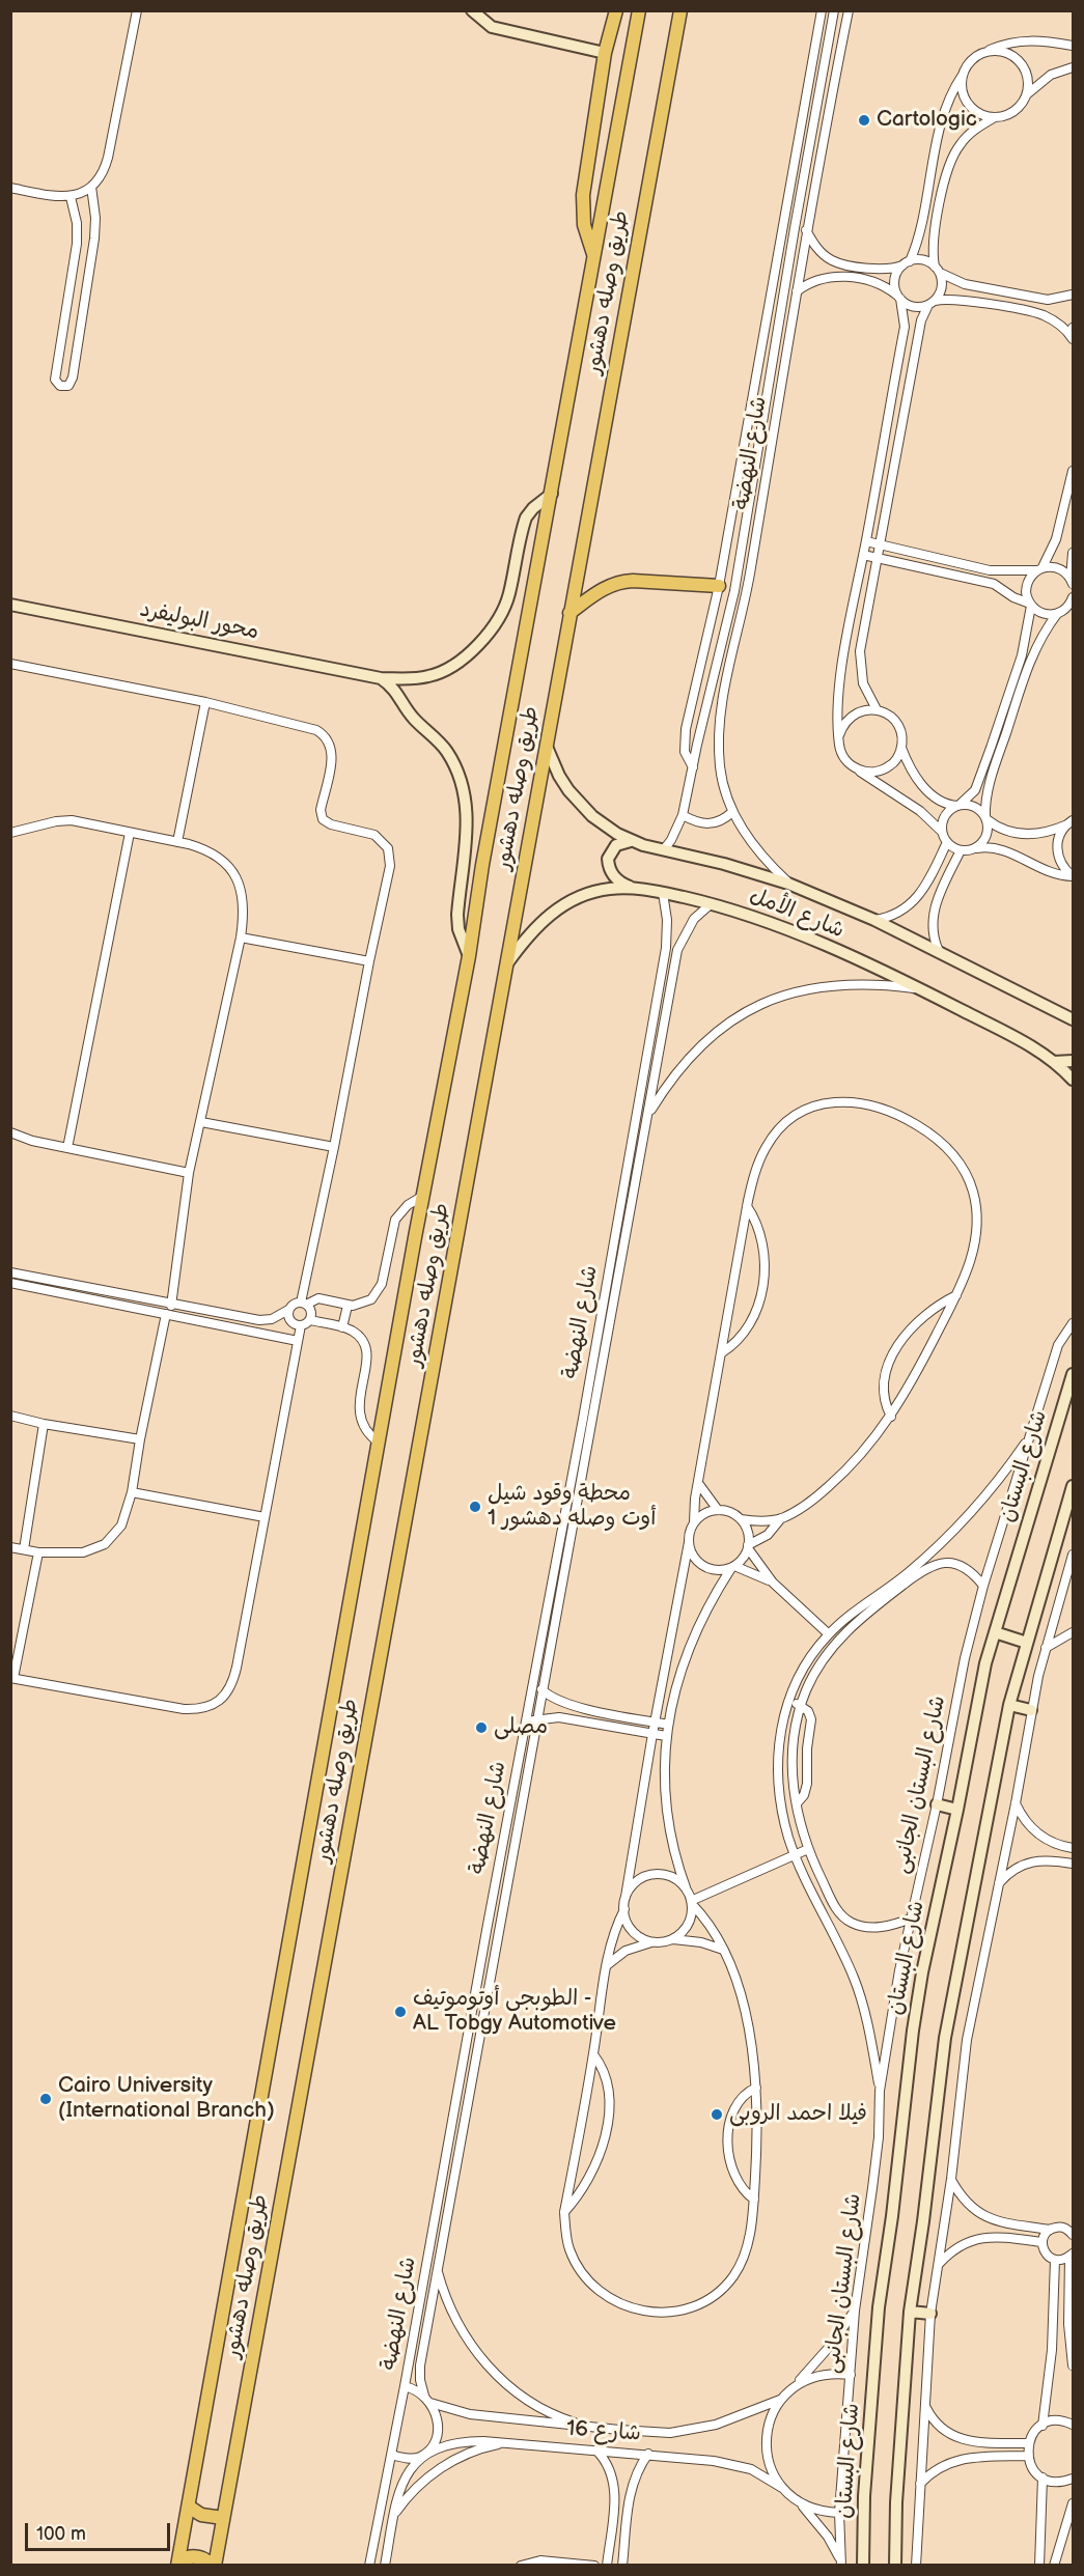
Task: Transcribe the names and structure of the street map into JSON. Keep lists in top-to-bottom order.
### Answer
{
  "streets": {
    "main road": ["طريق وصله دهشور"],
    "street": [
      "شارع النهضة",
      "محور البوليفرد",
      "شارع الأمل",
      "شارع البستان",
      "شارع البستان الجانبى",
      "شارع 16"
    ]
  },
  "crossings": [
    ["طريق وصله دهشور", "محور البوليفرد"],
    ["طريق وصله دهشور", "شارع الأمل"],
    ["شارع النهضة", "شارع الأمل"]
  ],
  "places": [
    "Cartologic",
    "محطة وقود شيل أوت وصله دهشور 1",
    "مصلى",
    "الطوبجى أوتوموتيف - AL Tobgy Automotive",
    "Cairo University (International Branch)",
    "فيلا احمد الروبى"
  ],
  "scale_bar": "100 m"
}
